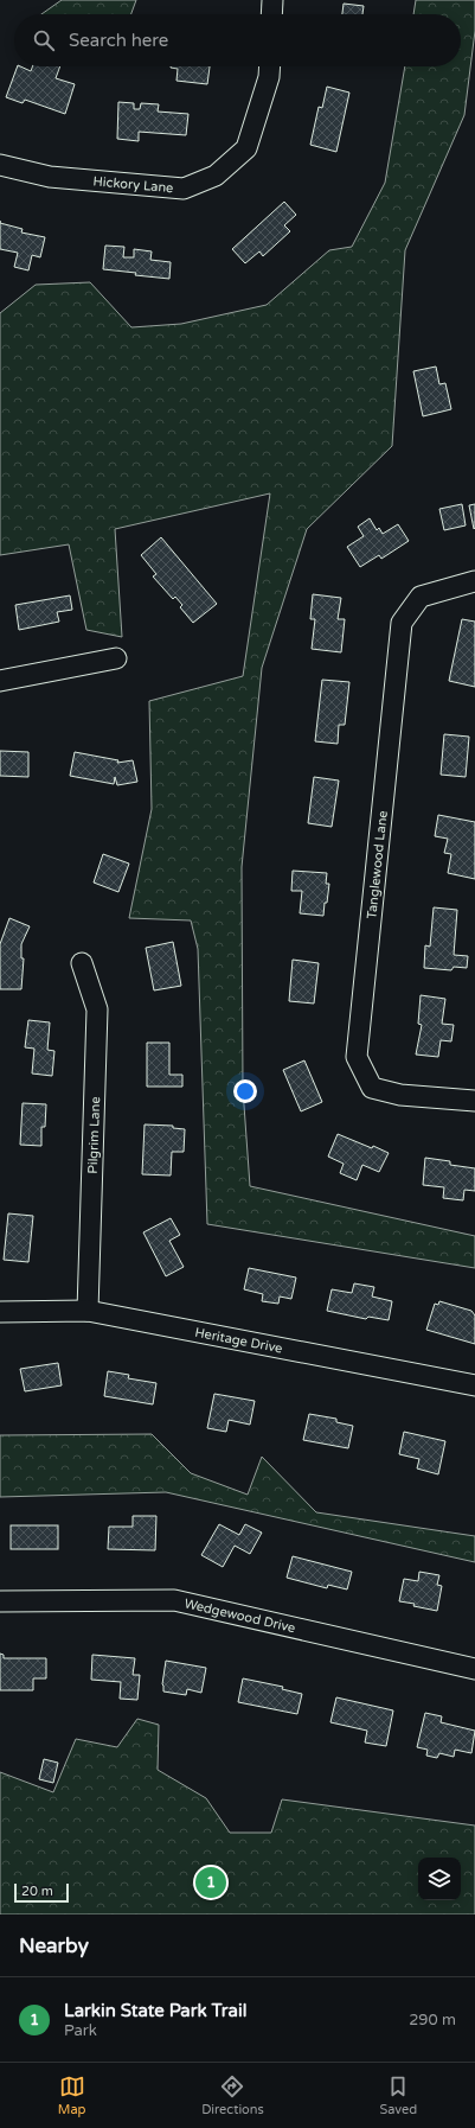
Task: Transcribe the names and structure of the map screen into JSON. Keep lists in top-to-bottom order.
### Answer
{
  "streets": {
    "street": [
      "Hickory Lane",
      "Tanglewood Lane",
      "Pilgrim Lane",
      "Heritage Drive",
      "Wedgewood Drive"
    ]
  },
  "crossings": [
    ["Pilgrim Lane", "Heritage Drive"]
  ],
  "scale_bar": "20 m",
  "page": {
    "search": "Search here",
    "pins": "1",
    "scale": "20 m",
    "heading": "Nearby",
    "list": [
      {
        "mark": "1",
        "name": "Larkin State Park Trail",
        "note": "Park",
        "value": "290 m"
      }
    ],
    "nav": ["Map", "Directions", "Saved"]
  }
}
